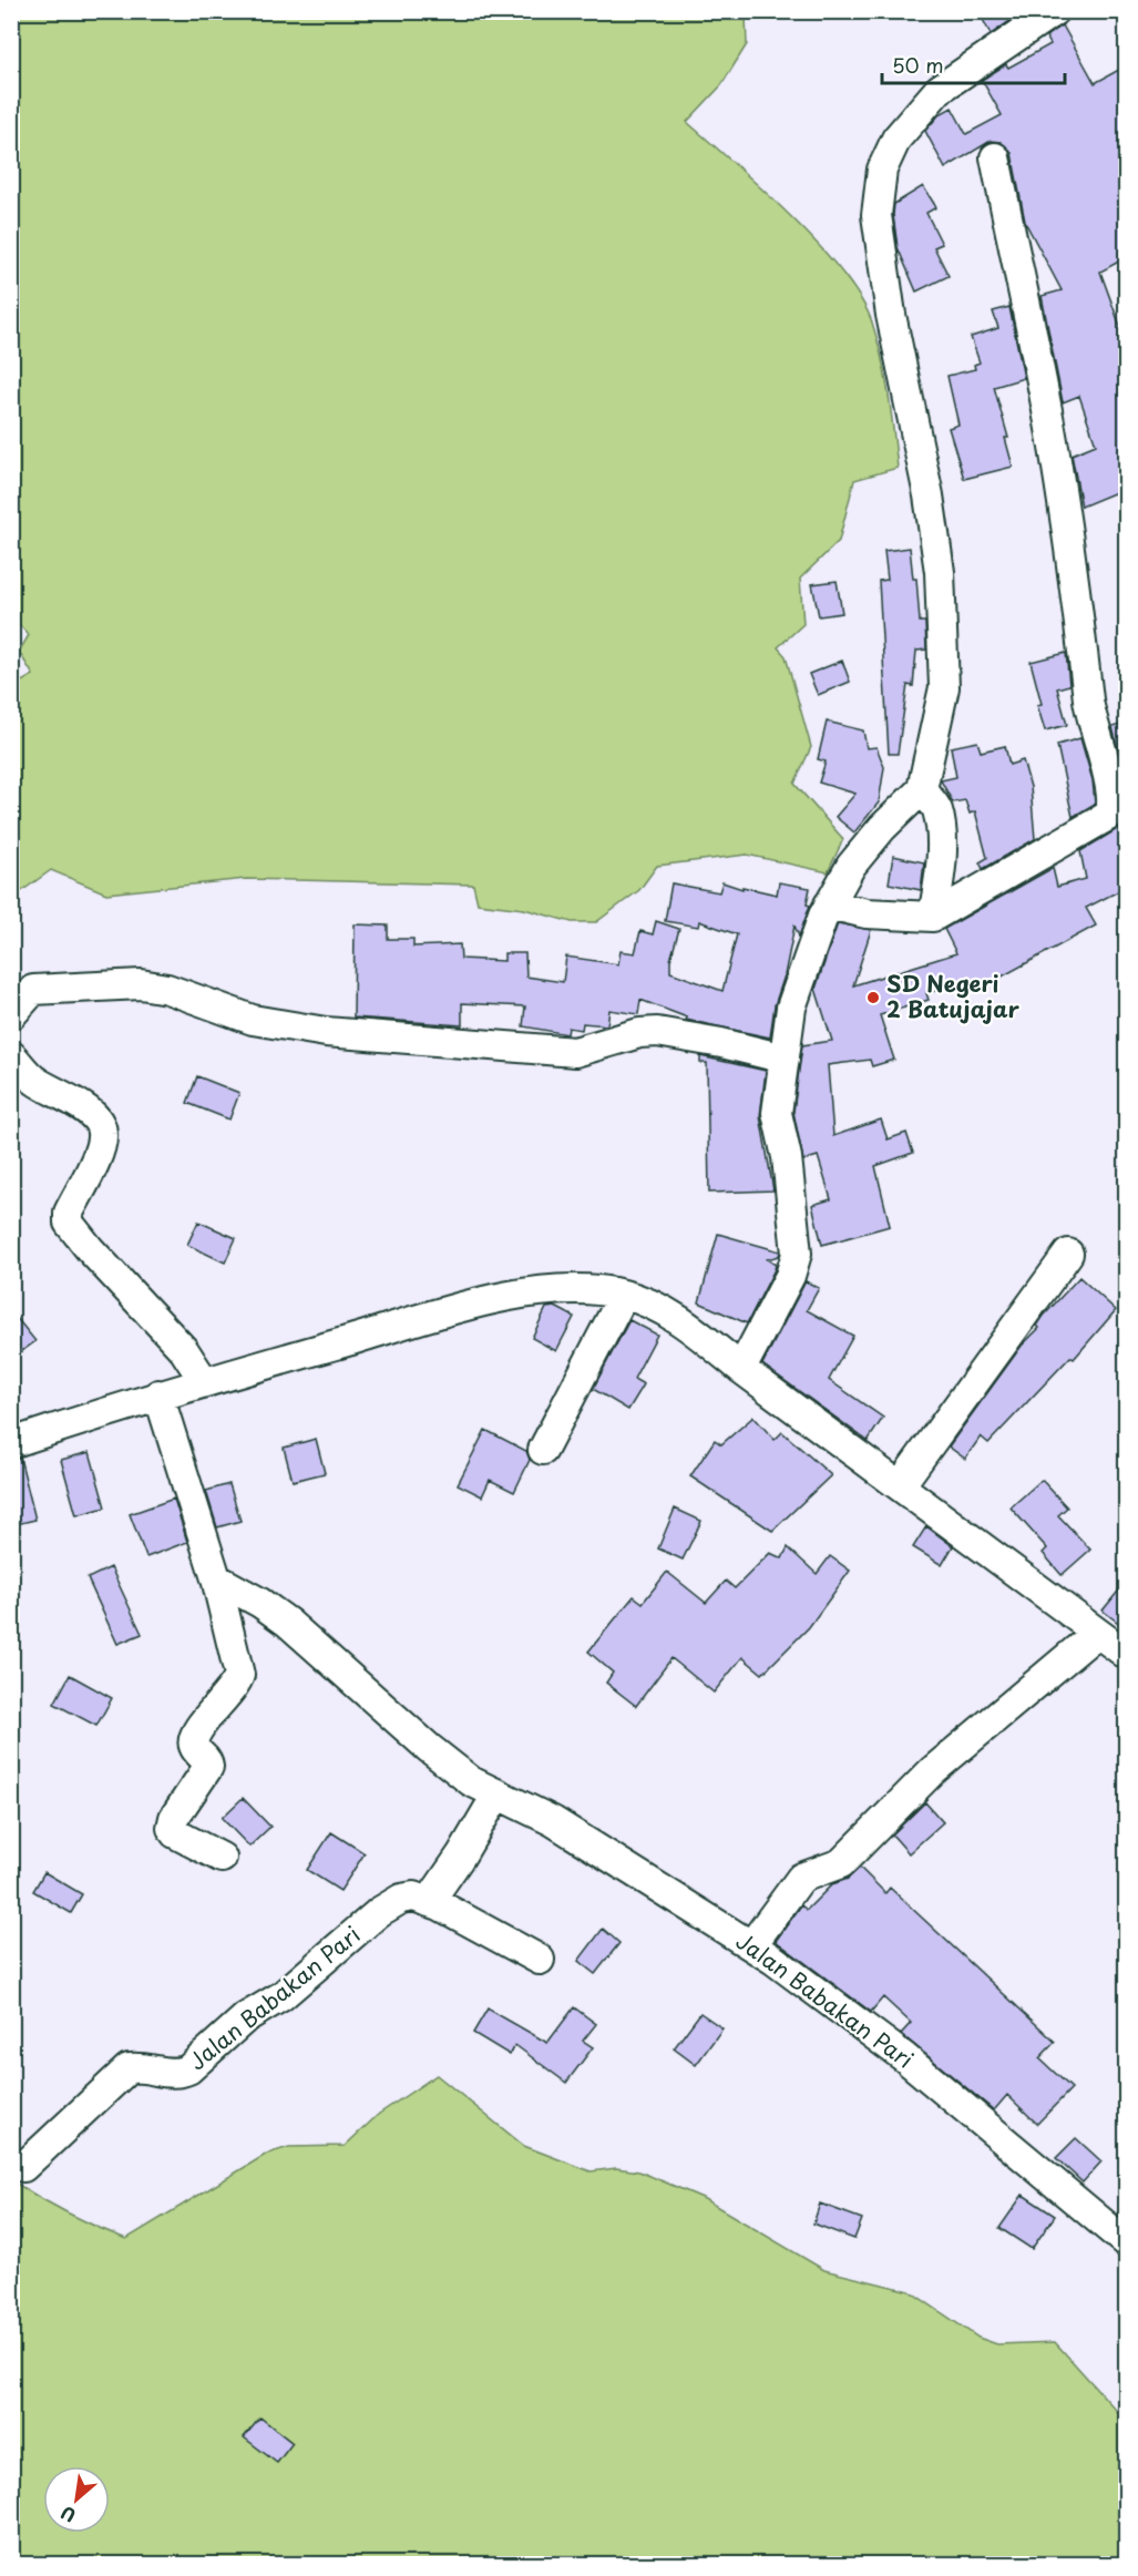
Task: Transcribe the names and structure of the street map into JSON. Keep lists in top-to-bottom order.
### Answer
{
  "streets": {
    "street": ["Jalan Babakan Pari"]
  },
  "places": ["SD Negeri 2 Batujajar"],
  "scale_bar": "50 m",
  "north": "bottom left"
}
